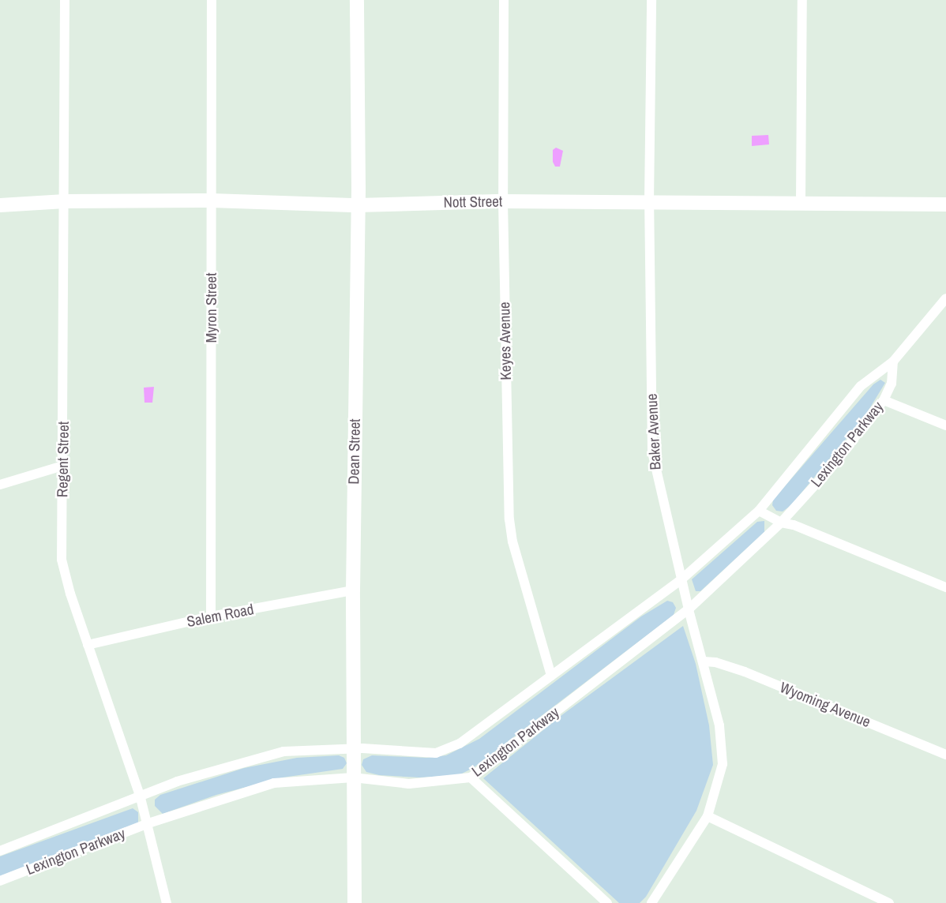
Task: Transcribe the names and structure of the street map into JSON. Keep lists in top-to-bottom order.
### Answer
{
  "streets": {
    "main road": ["Nott Street", "Dean Street"],
    "street": [
      "Myron Street",
      "Keyes Avenue",
      "Baker Avenue",
      "Lexington Parkway",
      "Regent Street",
      "Salem Road",
      "Wyoming Avenue"
    ]
  },
  "crossings": [
    ["Nott Street", "Myron Street"],
    ["Nott Street", "Keyes Avenue"],
    ["Nott Street", "Baker Avenue"],
    ["Nott Street", "Dean Street"],
    ["Nott Street", "Regent Street"],
    ["Myron Street", "Salem Road"],
    ["Keyes Avenue", "Lexington Parkway"],
    ["Baker Avenue", "Lexington Parkway"],
    ["Baker Avenue", "Wyoming Avenue"],
    ["Lexington Parkway", "Dean Street"],
    ["Lexington Parkway", "Regent Street"],
    ["Dean Street", "Salem Road"],
    ["Regent Street", "Salem Road"]
  ]
}
